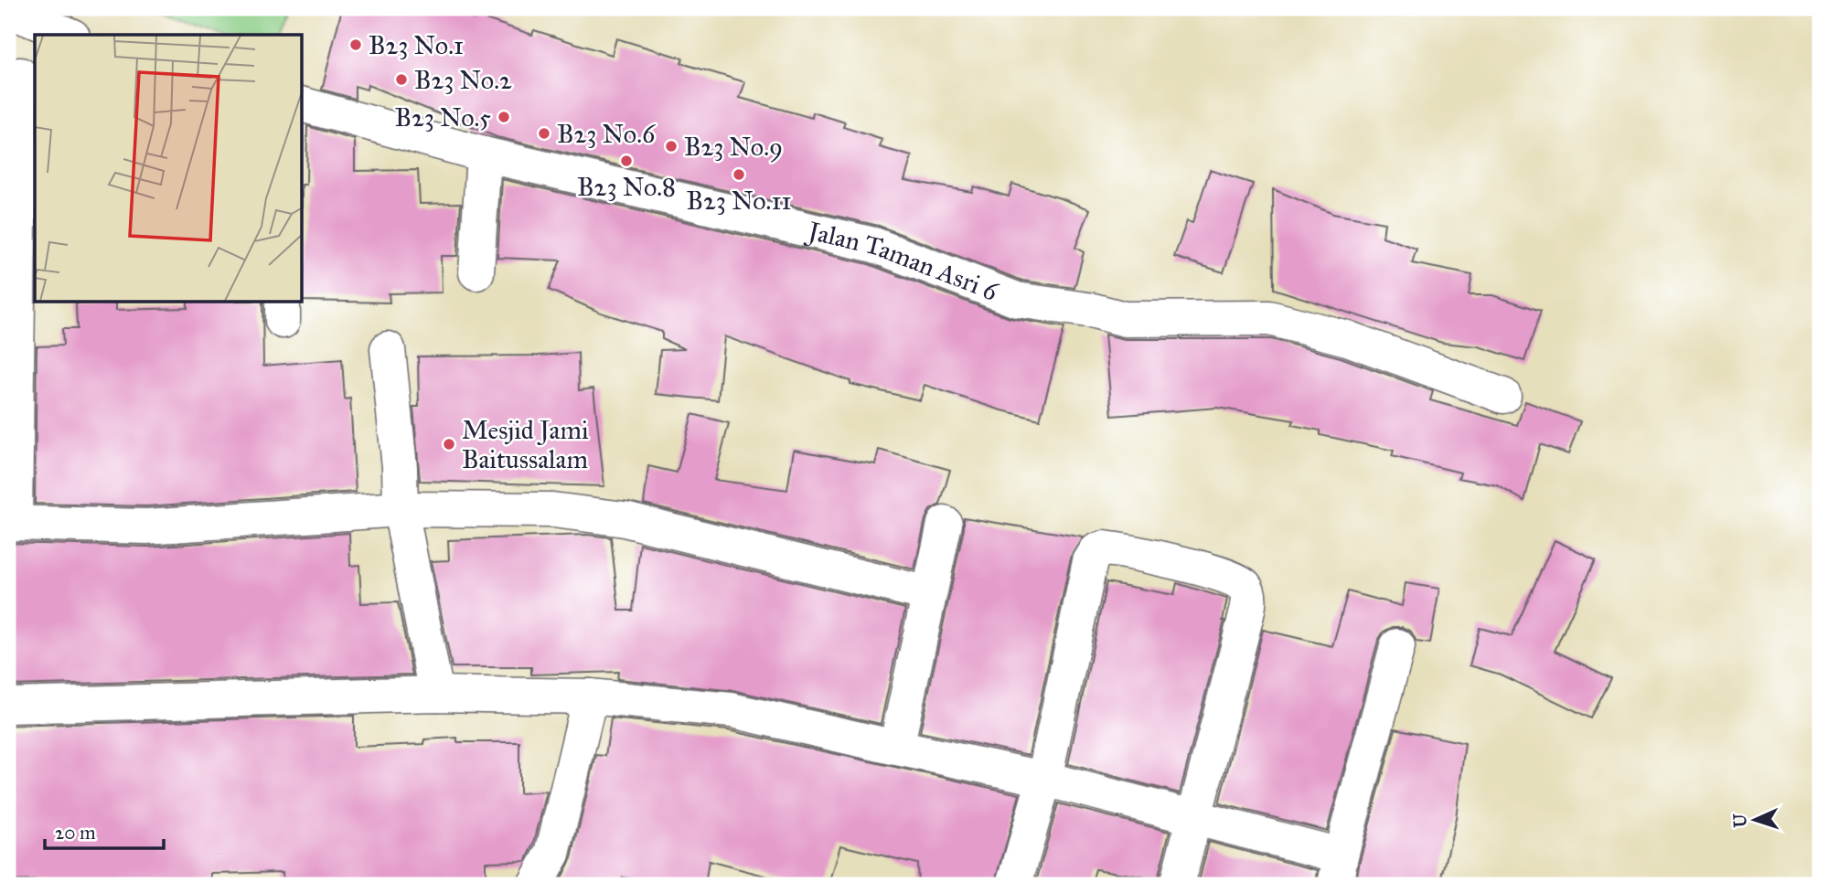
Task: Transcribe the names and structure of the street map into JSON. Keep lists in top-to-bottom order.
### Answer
{
  "streets": {
    "street": ["Jalan Taman Asri 6"]
  },
  "places": [
    "B23 No.1",
    "B23 No.2",
    "B23 No.5",
    "B23 No.6",
    "B23 No.9",
    "B23 No.8",
    "B23 No.11",
    "Mesjid Jami Baitussalam"
  ],
  "scale_bar": "20 m",
  "north": "left"
}
